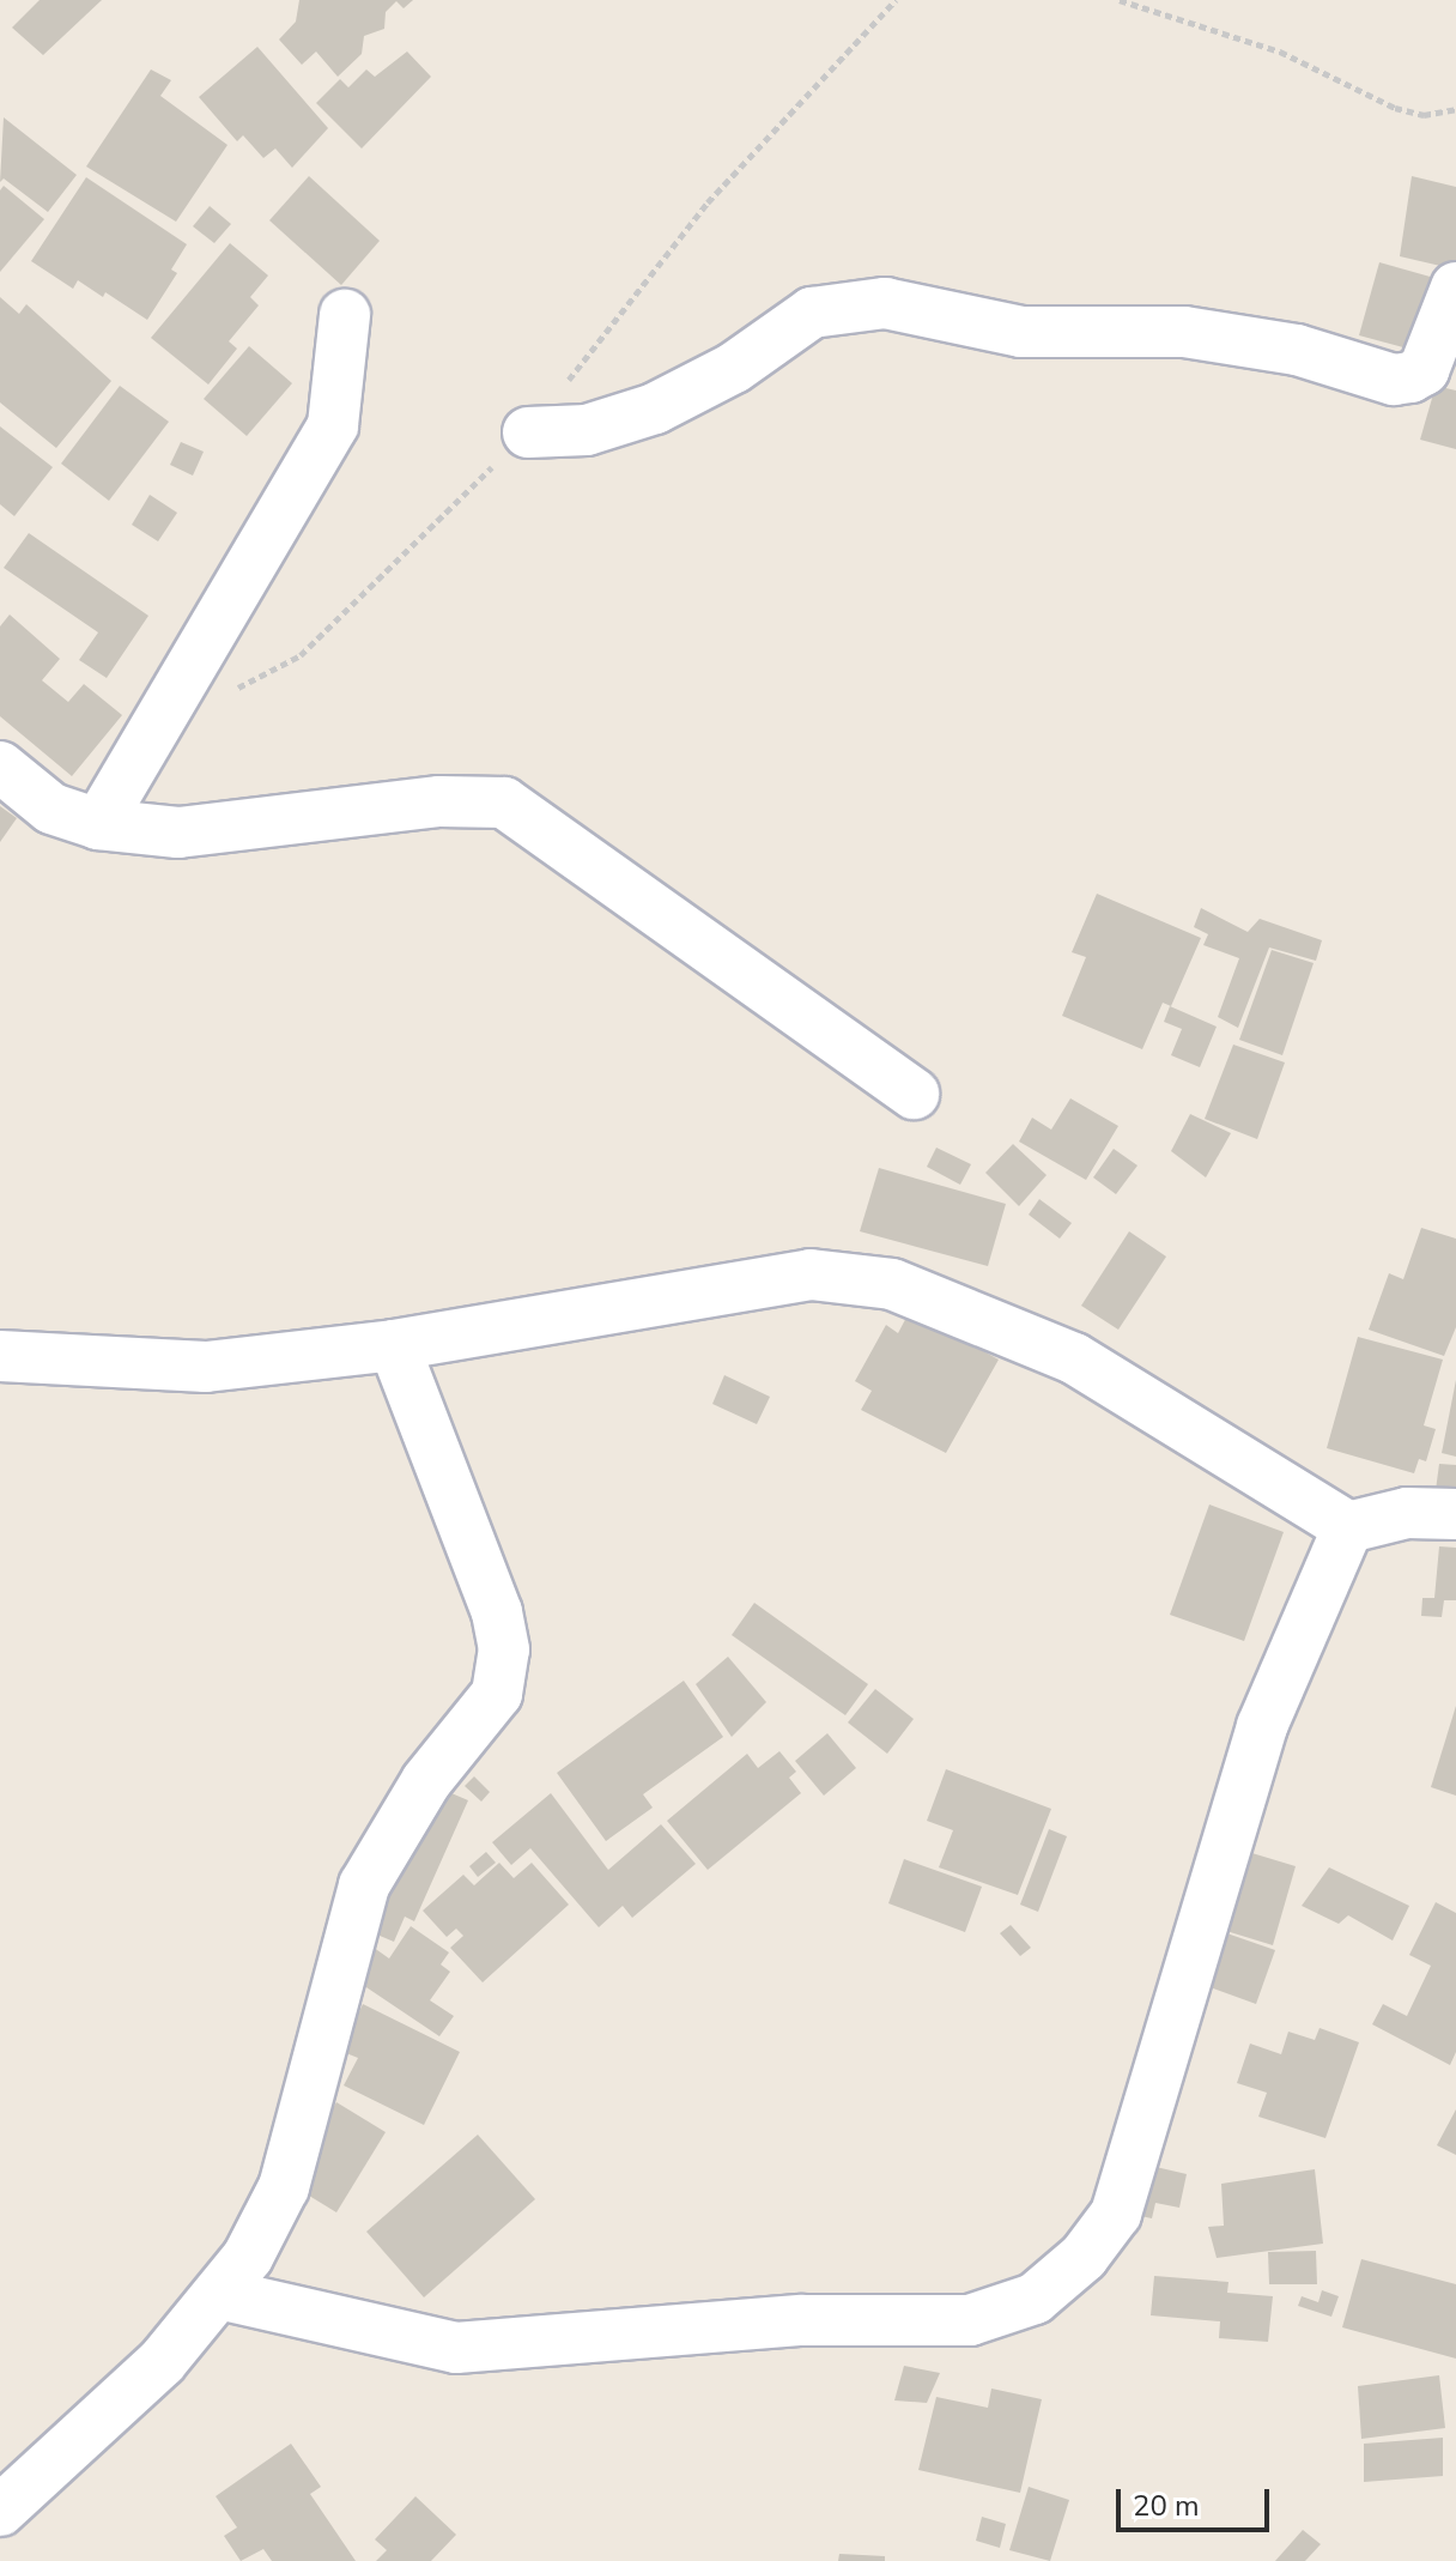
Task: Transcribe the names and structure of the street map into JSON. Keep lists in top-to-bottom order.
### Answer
{
  "scale_bar": "20 m"
}
